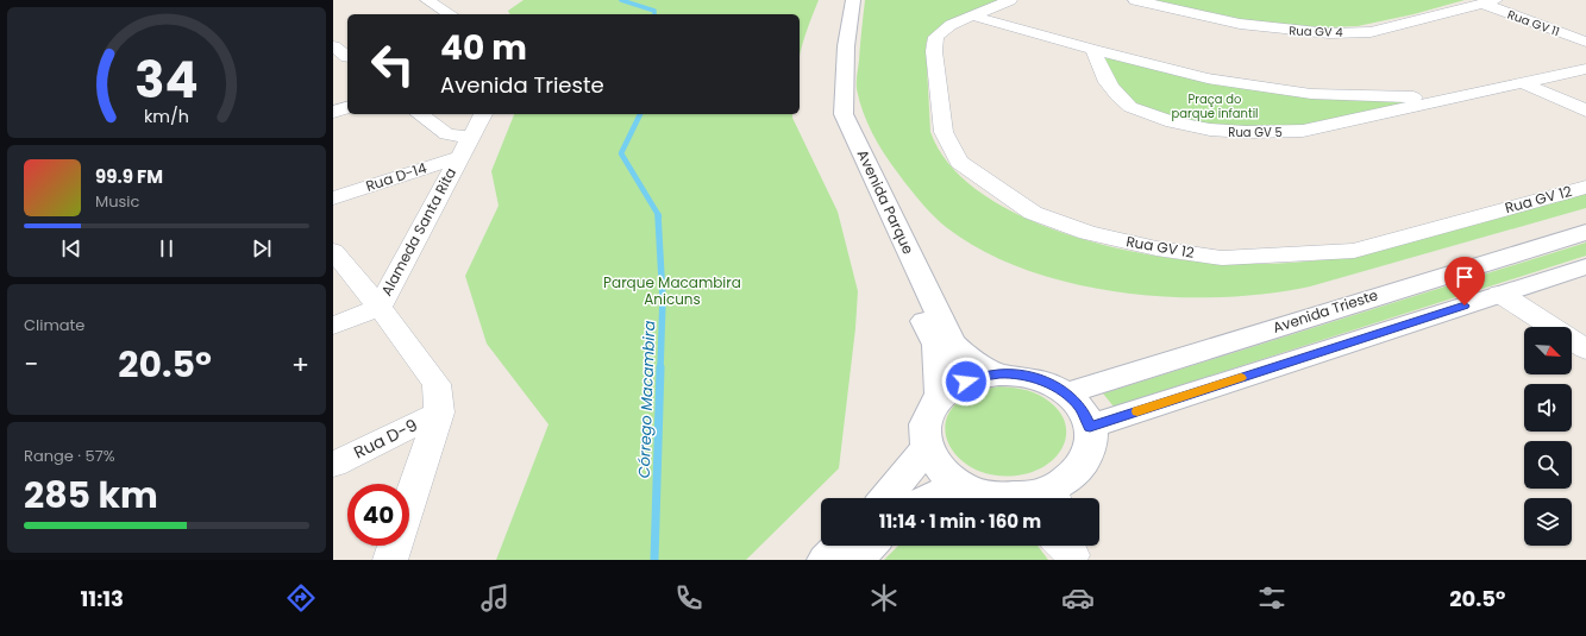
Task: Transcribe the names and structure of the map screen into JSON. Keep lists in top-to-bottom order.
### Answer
{
  "streets": {
    "street": [
      "Rua GV 11",
      "Rua GV 4",
      "Rua GV 5",
      "Rua D-14",
      "Rua GV 12",
      "Avenida Parque",
      "Alameda Santa Rita",
      "Avenida Trieste",
      "Rua D-9"
    ]
  },
  "crossings": [
    ["Rua GV 11", "Rua GV 4"],
    ["Rua GV 5", "Rua GV 12"],
    ["Rua D-14", "Alameda Santa Rita"],
    ["Alameda Santa Rita", "Rua D-9"]
  ],
  "water": ["Córrego Macambira"],
  "parks": ["Praça do parque infantil", "Parque Macambira Anicuns"],
  "north": "bottom right",
  "page": {
    "turn": ["40 m", "Avenida Trieste"],
    "song": ["99.9 FM", "Music"],
    "tile": [
      "Climate",
      ["Range · 57%", "285 km"]
    ],
    "heat": ["−", "20.5°", "+"],
    "limit": "40",
    "trip": "11:14 · 1 min · 160 m",
    "tabs": ["11:13", "20.5°"],
    "gauge": ["34", "km/h"]
  }
}
